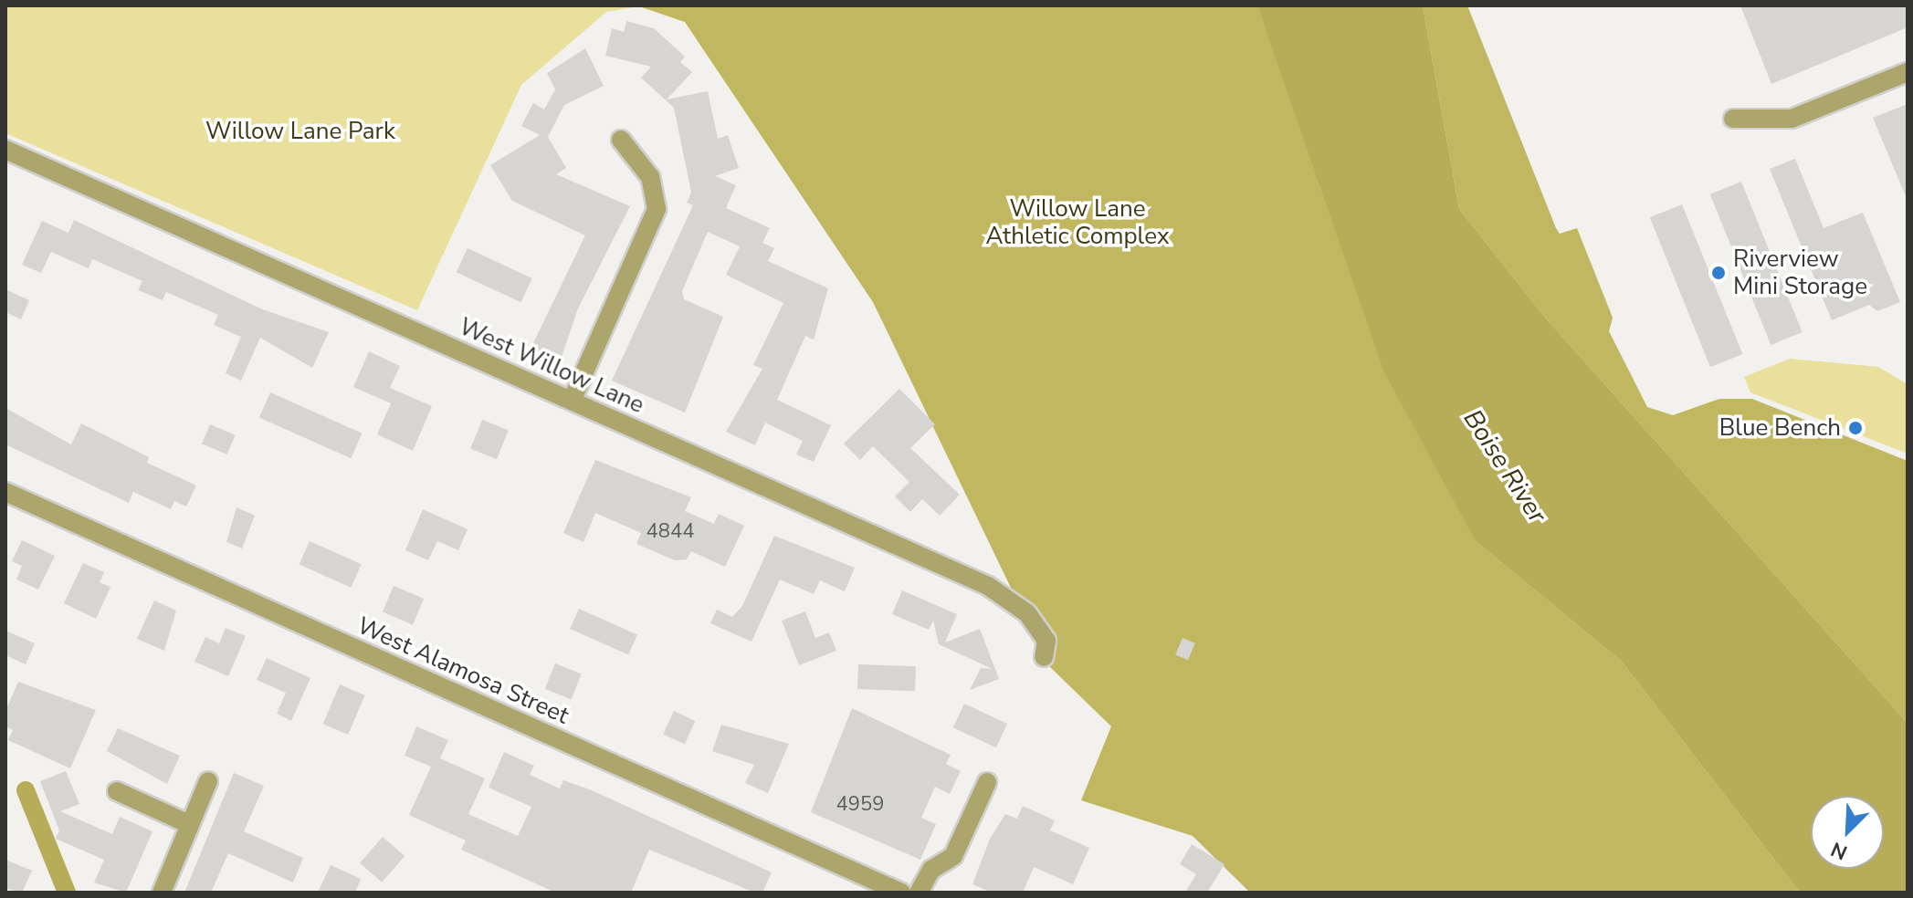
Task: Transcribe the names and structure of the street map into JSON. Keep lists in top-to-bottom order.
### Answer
{
  "streets": {
    "street": ["West Willow Lane", "West Alamosa Street"]
  },
  "water": ["Boise River"],
  "parks": ["Willow Lane Park", "Willow Lane Athletic Complex"],
  "places": ["Riverview Mini Storage", "Blue Bench"],
  "house_numbers": ["4844", "4959"],
  "north": "bottom left"
}
